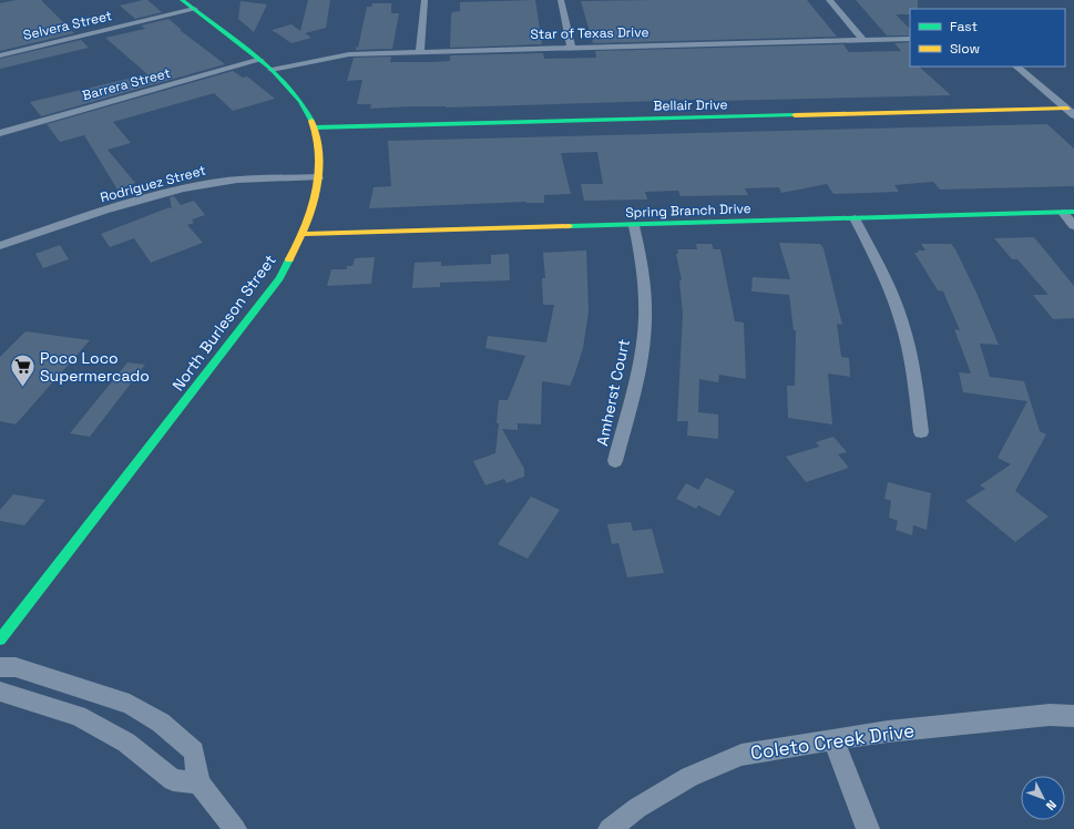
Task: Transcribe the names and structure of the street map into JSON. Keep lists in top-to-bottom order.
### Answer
{
  "streets": {
    "street": [
      "Selvera Street",
      "Star of Texas Drive",
      "Barrera Street",
      "Bellair Drive",
      "Rodriguez Street",
      "Spring Branch Drive",
      "North Burleson Street",
      "Amherst Court",
      "Coleto Creek Drive"
    ]
  },
  "crossings": [
    ["Selvera Street", "North Burleson Street"],
    ["Star of Texas Drive", "North Burleson Street"],
    ["Barrera Street", "North Burleson Street"],
    ["Bellair Drive", "North Burleson Street"],
    ["Rodriguez Street", "North Burleson Street"],
    ["Spring Branch Drive", "North Burleson Street"],
    ["Spring Branch Drive", "Amherst Court"]
  ],
  "places": {
    "supermarket": ["Poco Loco Supermercado"]
  },
  "legend": ["Fast", "Slow"],
  "north": "bottom right"
}
